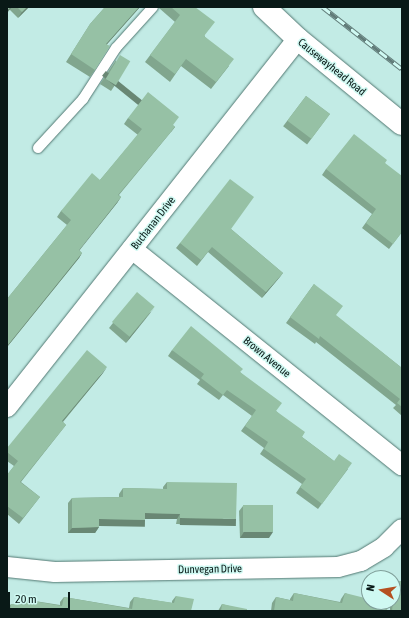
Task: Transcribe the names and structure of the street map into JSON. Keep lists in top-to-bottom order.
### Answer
{
  "streets": {
    "main road": ["Causewayhead Road"],
    "street": ["Buchanan Drive", "Brown Avenue", "Dunvegan Drive"]
  },
  "crossings": [
    ["Causewayhead Road", "Buchanan Drive"],
    ["Buchanan Drive", "Brown Avenue"]
  ],
  "scale_bar": "20 m",
  "north": "left"
}
